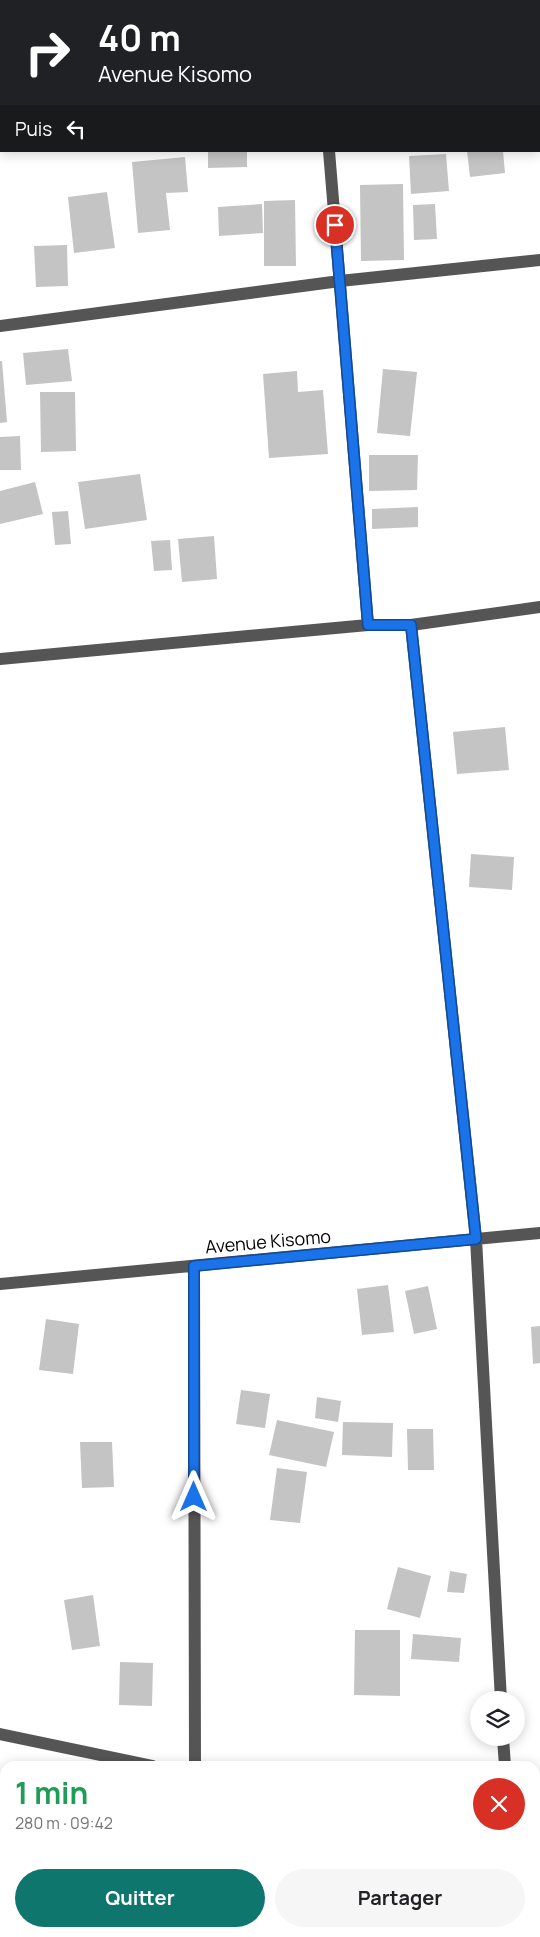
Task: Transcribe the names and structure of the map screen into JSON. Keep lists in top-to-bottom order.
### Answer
{
  "streets": {
    "street": ["Avenue Kisomo"]
  },
  "page": {
    "turn": ["40 m", "Avenue Kisomo"],
    "then": "Puis",
    "heading": ["1 min", "280 m · 09:42"],
    "buttons": ["Quitter", "Partager"]
  }
}
